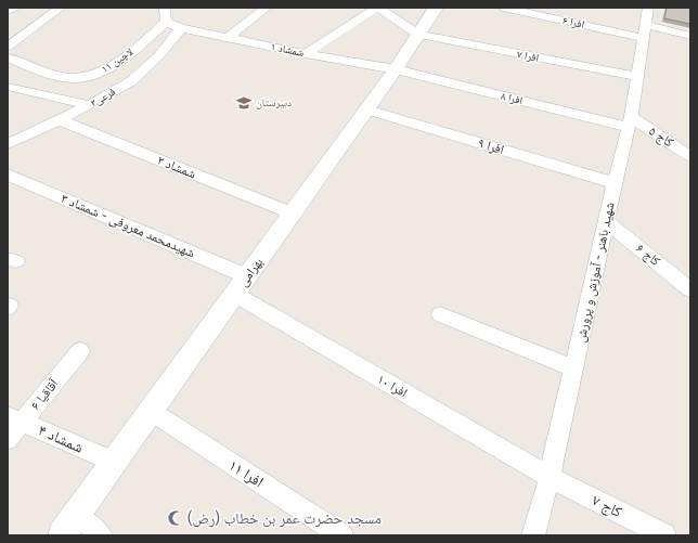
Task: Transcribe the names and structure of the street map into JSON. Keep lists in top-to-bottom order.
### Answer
{
  "streets": {
    "street": [
      "افرا ۶",
      "شمشاد ۱",
      "افرا ۷",
      "لاچین ۱۱",
      "فرعی۲",
      "افرا ۸",
      "کاج ۵",
      "افرا ۹",
      "شمشاد ۲",
      "شهیدمحمد معروفی - شمشاد ۳",
      "کاج ۶",
      "بهرامی",
      "شهید باهنر - آموزش و پرورش",
      "افرا ۱۰",
      "آقاقیا ۶",
      "شمشاد ۴",
      "افرا ۱۱",
      "کاج ۷"
    ]
  },
  "crossings": [
    ["افرا ۶", "شهید باهنر - آموزش و پرورش"],
    ["شمشاد ۱", "لاچین ۱۱"],
    ["شمشاد ۱", "فرعی۲"],
    ["شمشاد ۱", "افرا ۸"],
    ["شمشاد ۱", "بهرامی"],
    ["افرا ۷", "بهرامی"],
    ["افرا ۷", "شهید باهنر - آموزش و پرورش"],
    ["فرعی۲", "شمشاد ۲"],
    ["افرا ۸", "کاج ۵"],
    ["افرا ۸", "بهرامی"],
    ["افرا ۸", "شهید باهنر - آموزش و پرورش"],
    ["کاج ۵", "شهید باهنر - آموزش و پرورش"],
    ["افرا ۹", "بهرامی"],
    ["افرا ۹", "شهید باهنر - آموزش و پرورش"],
    ["شمشاد ۲", "بهرامی"],
    ["شهیدمحمد معروفی - شمشاد ۳", "بهرامی"],
    ["کاج ۶", "شهید باهنر - آموزش و پرورش"],
    ["بهرامی", "افرا ۱۰"],
    ["بهرامی", "شمشاد ۴"],
    ["بهرامی", "افرا ۱۱"],
    ["شهید باهنر - آموزش و پرورش", "افرا ۱۰"],
    ["شهید باهنر - آموزش و پرورش", "کاج ۷"],
    ["افرا ۱۰", "کاج ۷"],
    ["آقاقیا ۶", "شمشاد ۴"]
  ],
  "places": {
    "school or university": ["دبیرستان"],
    "mosque": ["مسجد حضرت عمر بن خطاب (رض)"]
  }
}
